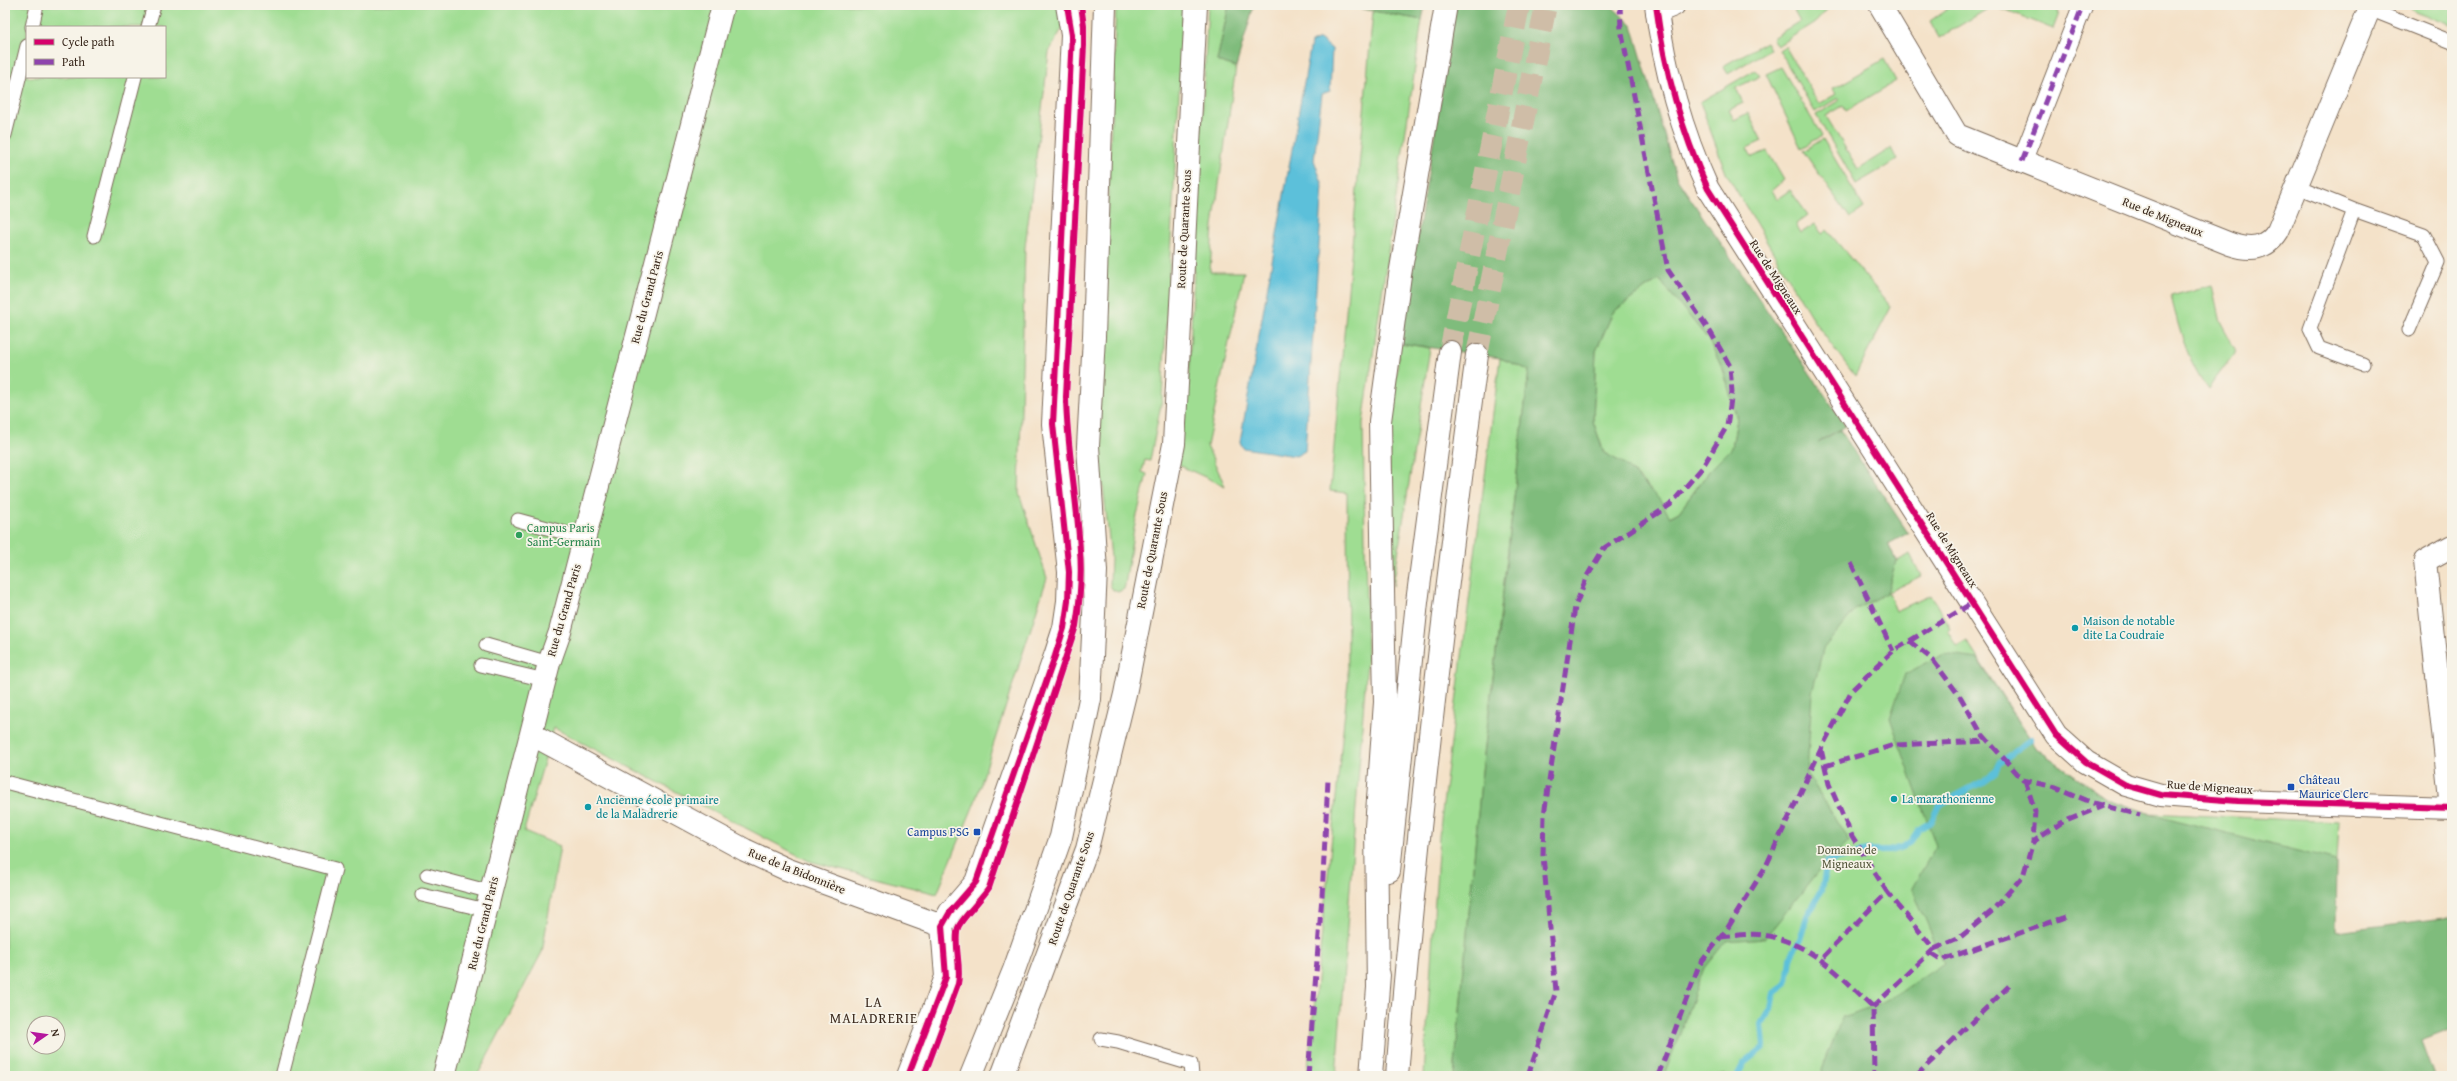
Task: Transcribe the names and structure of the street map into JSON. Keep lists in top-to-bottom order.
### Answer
{
  "streets": {
    "main road": [
      "Rue de Migneaux",
      "Route de Quarante Sous",
      "Rue du Grand Paris",
      "Rue de la Bidonnière"
    ]
  },
  "crossings": [
    ["Rue du Grand Paris", "Rue de la Bidonnière"]
  ],
  "districts": ["LA MALADRERIE"],
  "parks": ["Domaine de Migneaux"],
  "places": {
    "other": [
      "Campus Paris Saint-Germain",
      "Maison de notable dite La Coudraie",
      "La marathonienne",
      "Ancienne école primaire de la Maladrerie"
    ],
    "transit": ["Château Maurice Clerc", "Campus PSG"]
  },
  "legend": ["Cycle path", "Path"],
  "north": "right"
}
